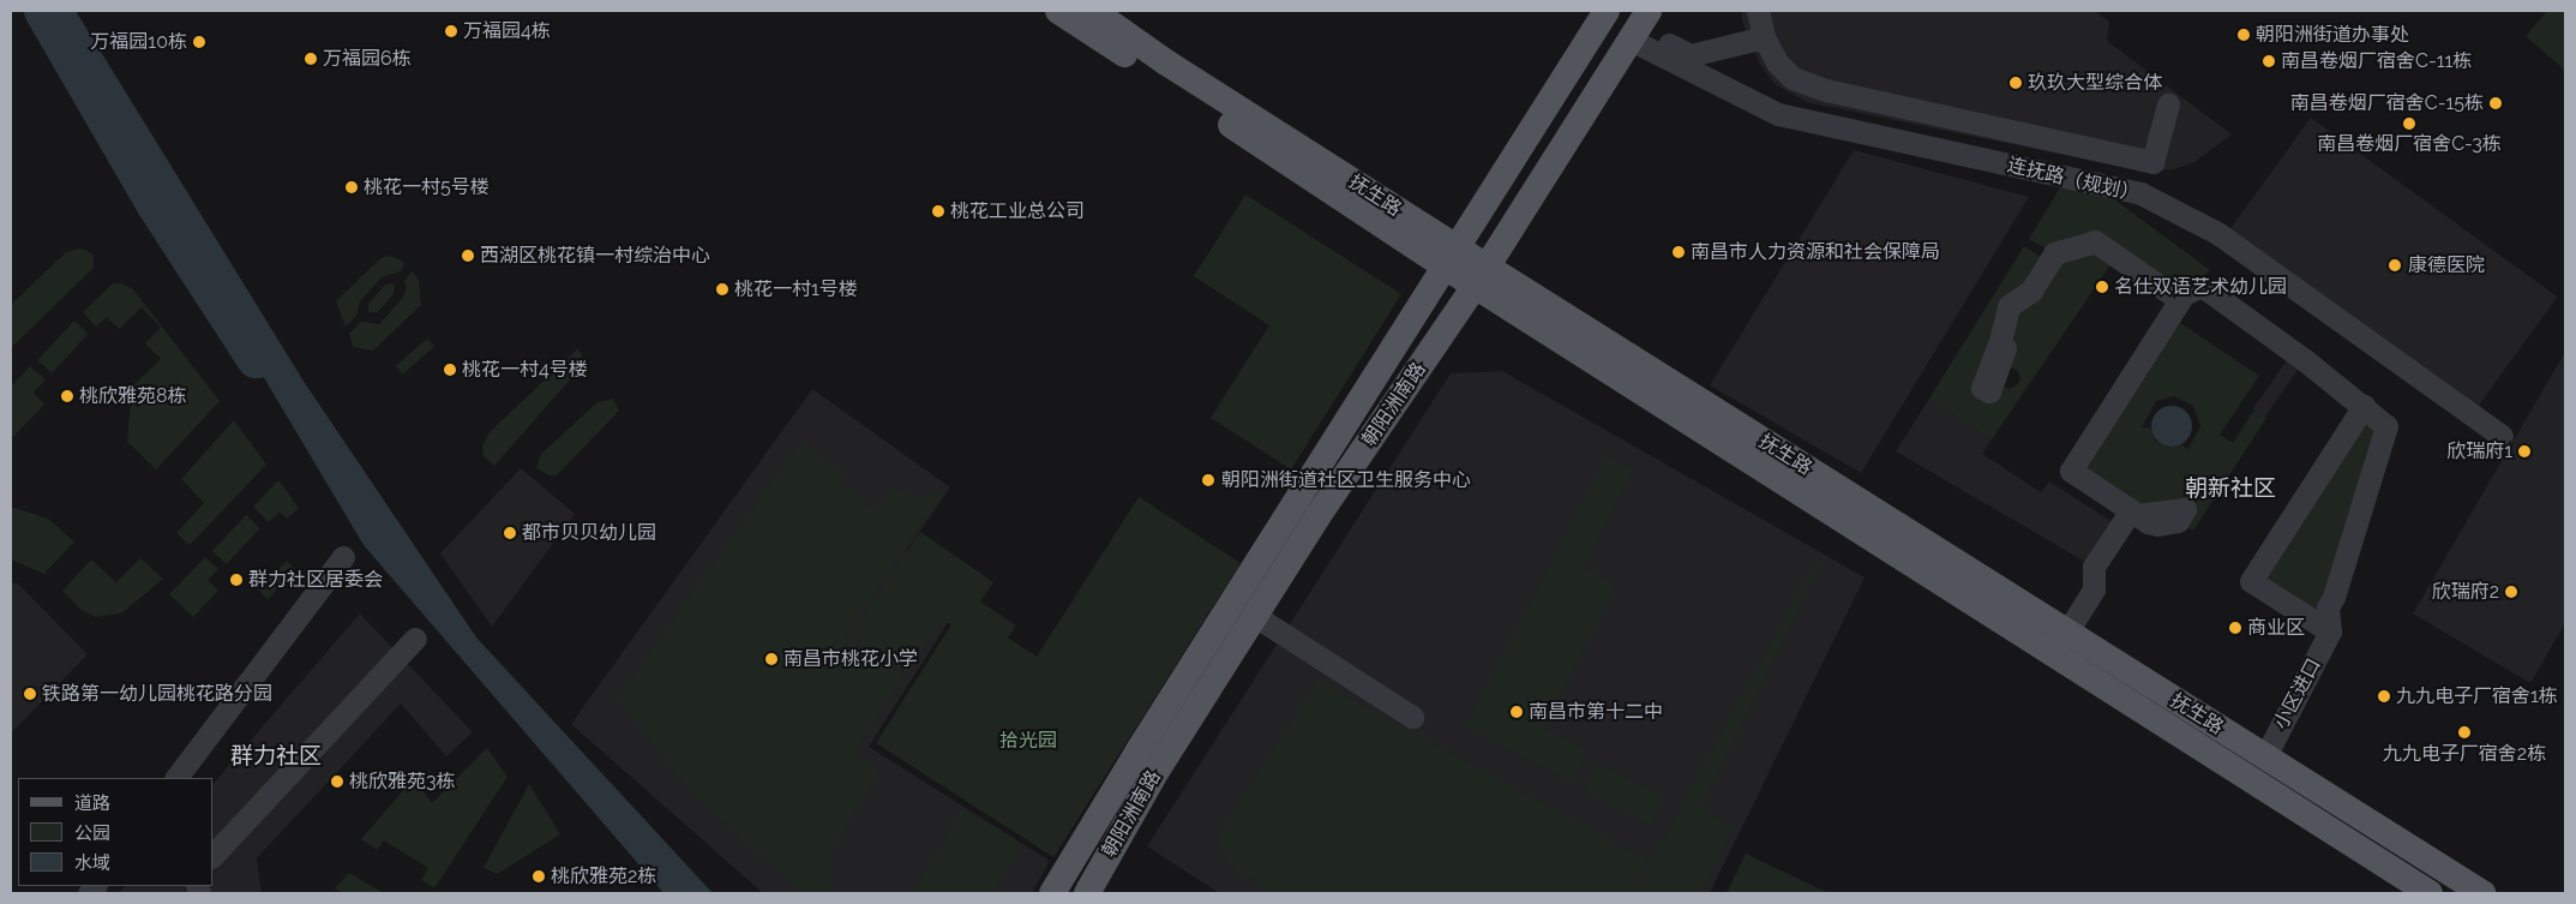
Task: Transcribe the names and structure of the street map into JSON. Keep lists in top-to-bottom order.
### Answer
{
  "streets": {
    "main road": ["抚生路", "朝阳洲南路"],
    "street": ["连抚路（规划）", "小区进口"]
  },
  "crossings": [
    ["连抚路（规划）", "朝阳洲南路"],
    ["抚生路", "朝阳洲南路"],
    ["抚生路", "小区进口"]
  ],
  "districts": ["朝新社区", "群力社区"],
  "parks": ["拾光园"],
  "places": [
    "万福园4栋",
    "朝阳洲街道办事处",
    "万福园10栋",
    "万福园6栋",
    "南昌卷烟厂宿舍C-11栋",
    "玖玖大型综合体",
    "南昌卷烟厂宿舍C-15栋",
    "南昌卷烟厂宿舍C-3栋",
    "桃花一村5号楼",
    "桃花工业总公司",
    "南昌市人力资源和社会保障局",
    "西湖区桃花镇一村综治中心",
    "康德医院",
    "名仕双语艺术幼儿园",
    "桃花一村1号楼",
    "桃花一村4号楼",
    "桃欣雅苑8栋",
    "欣瑞府1",
    "朝阳洲街道社区卫生服务中心",
    "都市贝贝幼儿园",
    "群力社区居委会",
    "欣瑞府2",
    "商业区",
    "南昌市桃花小学",
    "铁路第一幼儿园桃花路分园",
    "九九电子厂宿舍1栋",
    "南昌市第十二中",
    "九九电子厂宿舍2栋",
    "桃欣雅苑3栋",
    "桃欣雅苑2栋"
  ],
  "legend": ["道路", "公园", "水域"]
}
